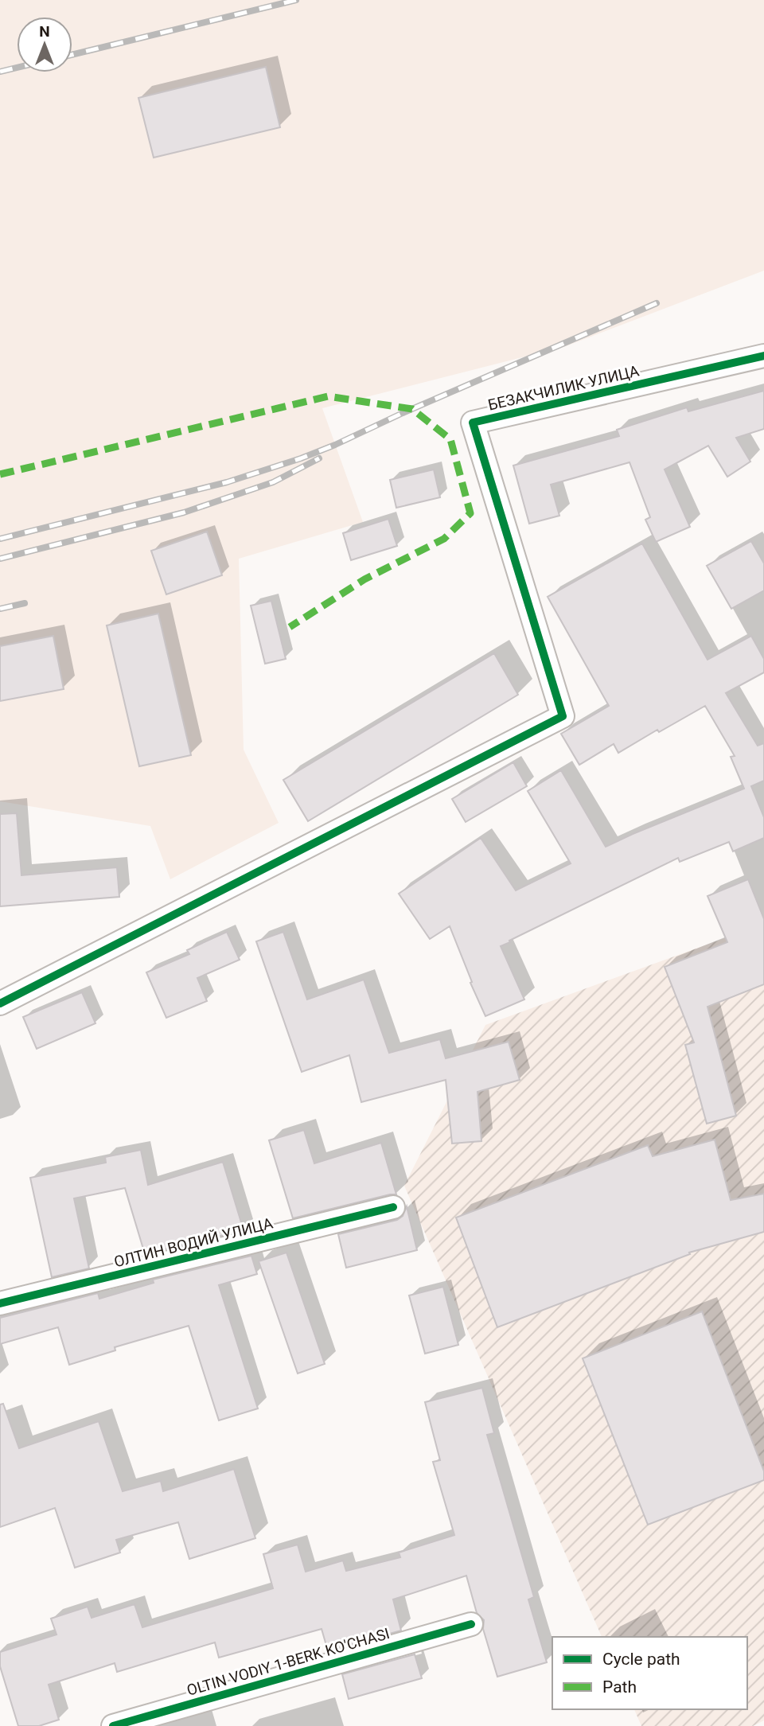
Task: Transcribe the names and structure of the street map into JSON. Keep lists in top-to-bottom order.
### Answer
{
  "streets": {
    "street": ["БЕЗАКЧИЛИК УЛИЦА", "ОЛТИН ВОДИЙ УЛИЦА", "OLTIN VODIY 1-BERK KO'CHASI"]
  },
  "legend": ["Cycle path", "Path"],
  "north": "top"
}
